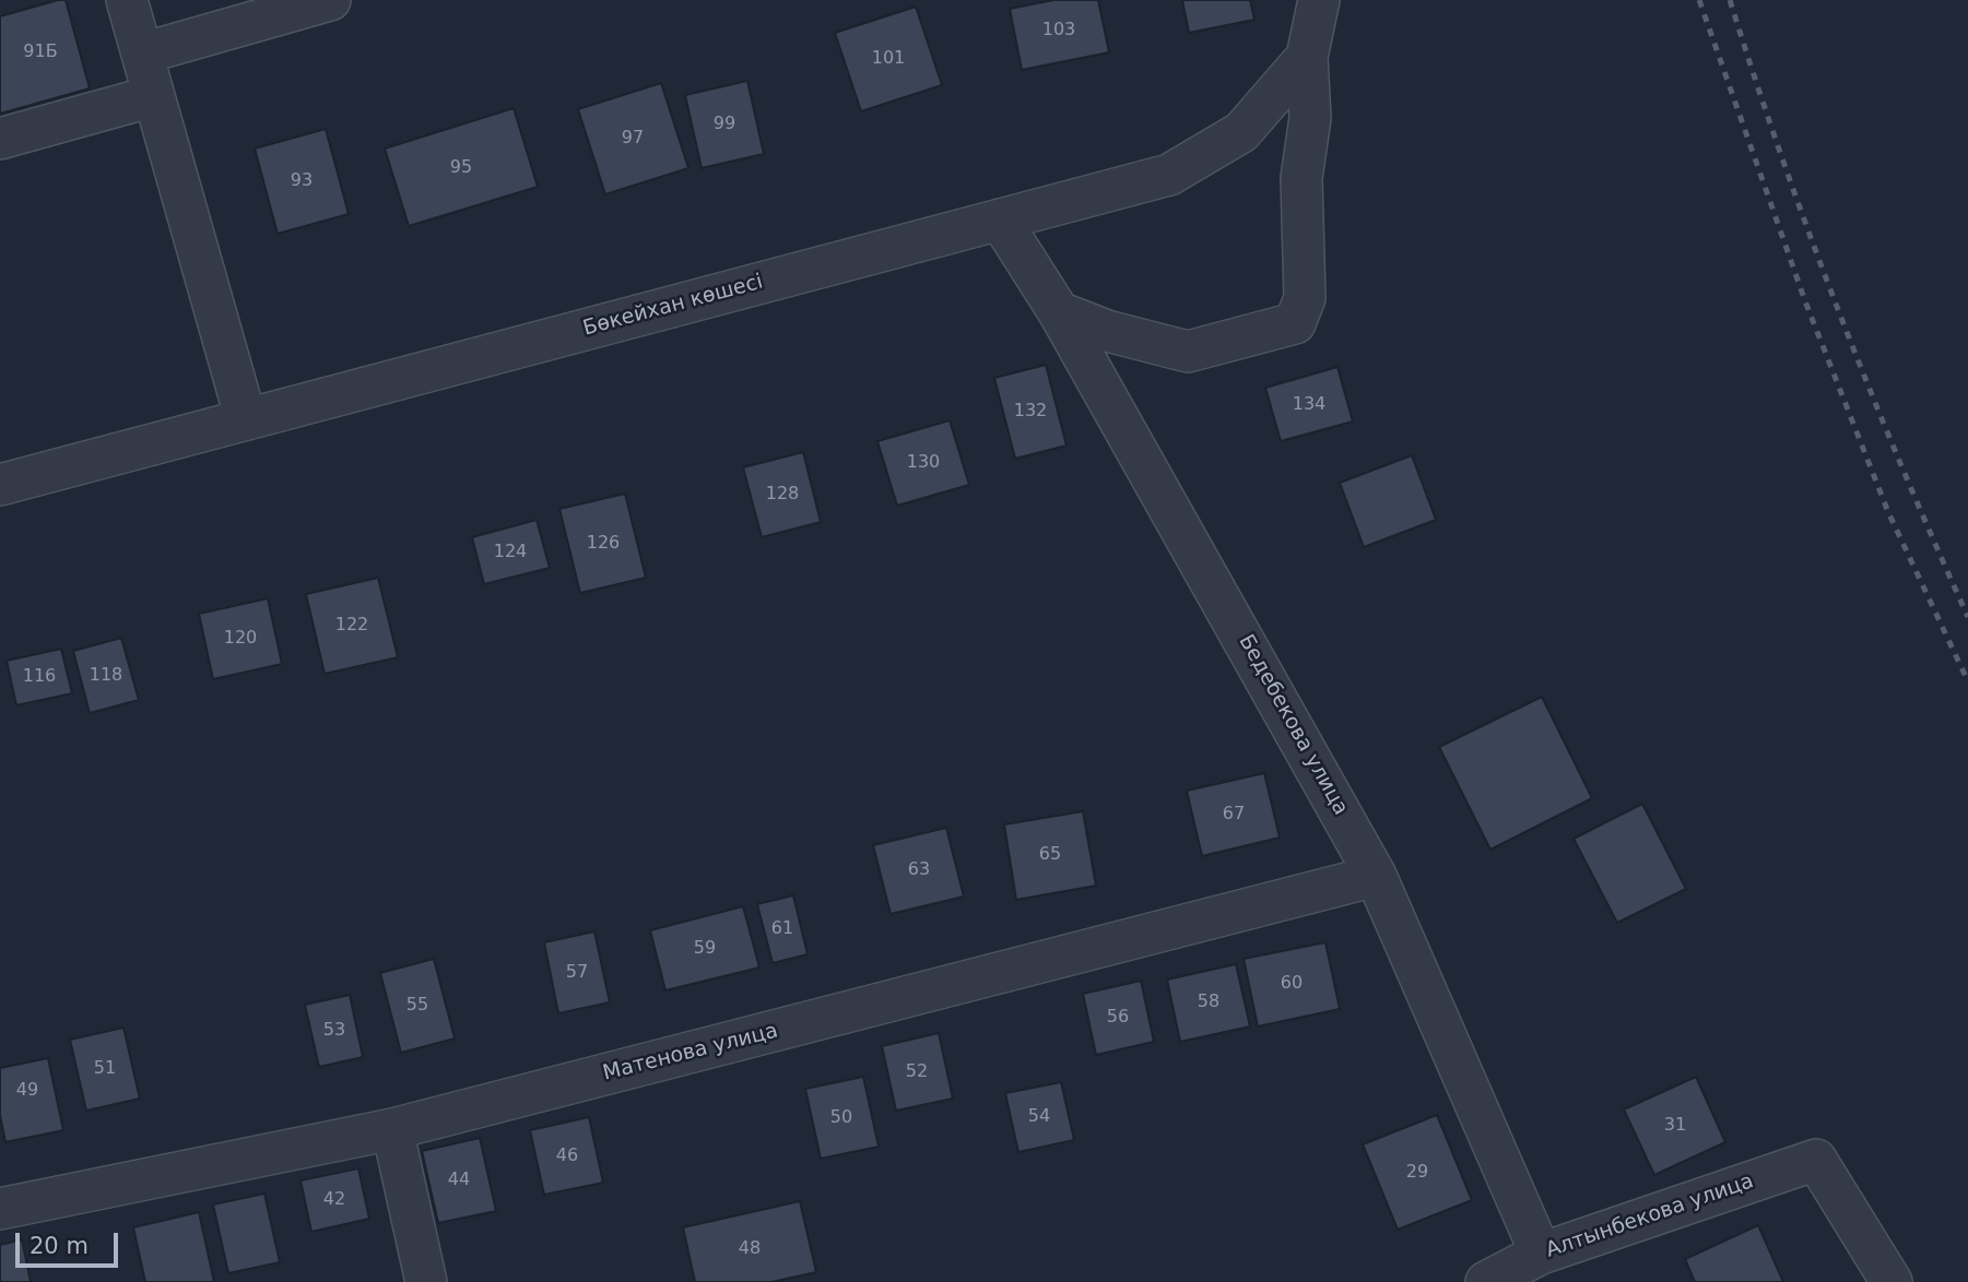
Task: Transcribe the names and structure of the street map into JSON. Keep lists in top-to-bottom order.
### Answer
{
  "streets": {
    "street": [
      "Бөкейхан көшесі",
      "Бедебекова улица",
      "Матенова улица",
      "Алтынбекова улица"
    ]
  },
  "crossings": [
    ["Бөкейхан көшесі", "Бедебекова улица"],
    ["Бедебекова улица", "Матенова улица"],
    ["Бедебекова улица", "Алтынбекова улица"]
  ],
  "house_numbers": [
    "103",
    "91Б",
    "101",
    "99",
    "97",
    "95",
    "93",
    "134",
    "132",
    "130",
    "128",
    "126",
    "124",
    "122",
    "120",
    "118",
    "116",
    "67",
    "65",
    "63",
    "61",
    "59",
    "57",
    "60",
    "58",
    "55",
    "56",
    "53",
    "51",
    "52",
    "49",
    "54",
    "50",
    "31",
    "46",
    "29",
    "44",
    "42",
    "48"
  ],
  "scale_bar": "20 m"
}
